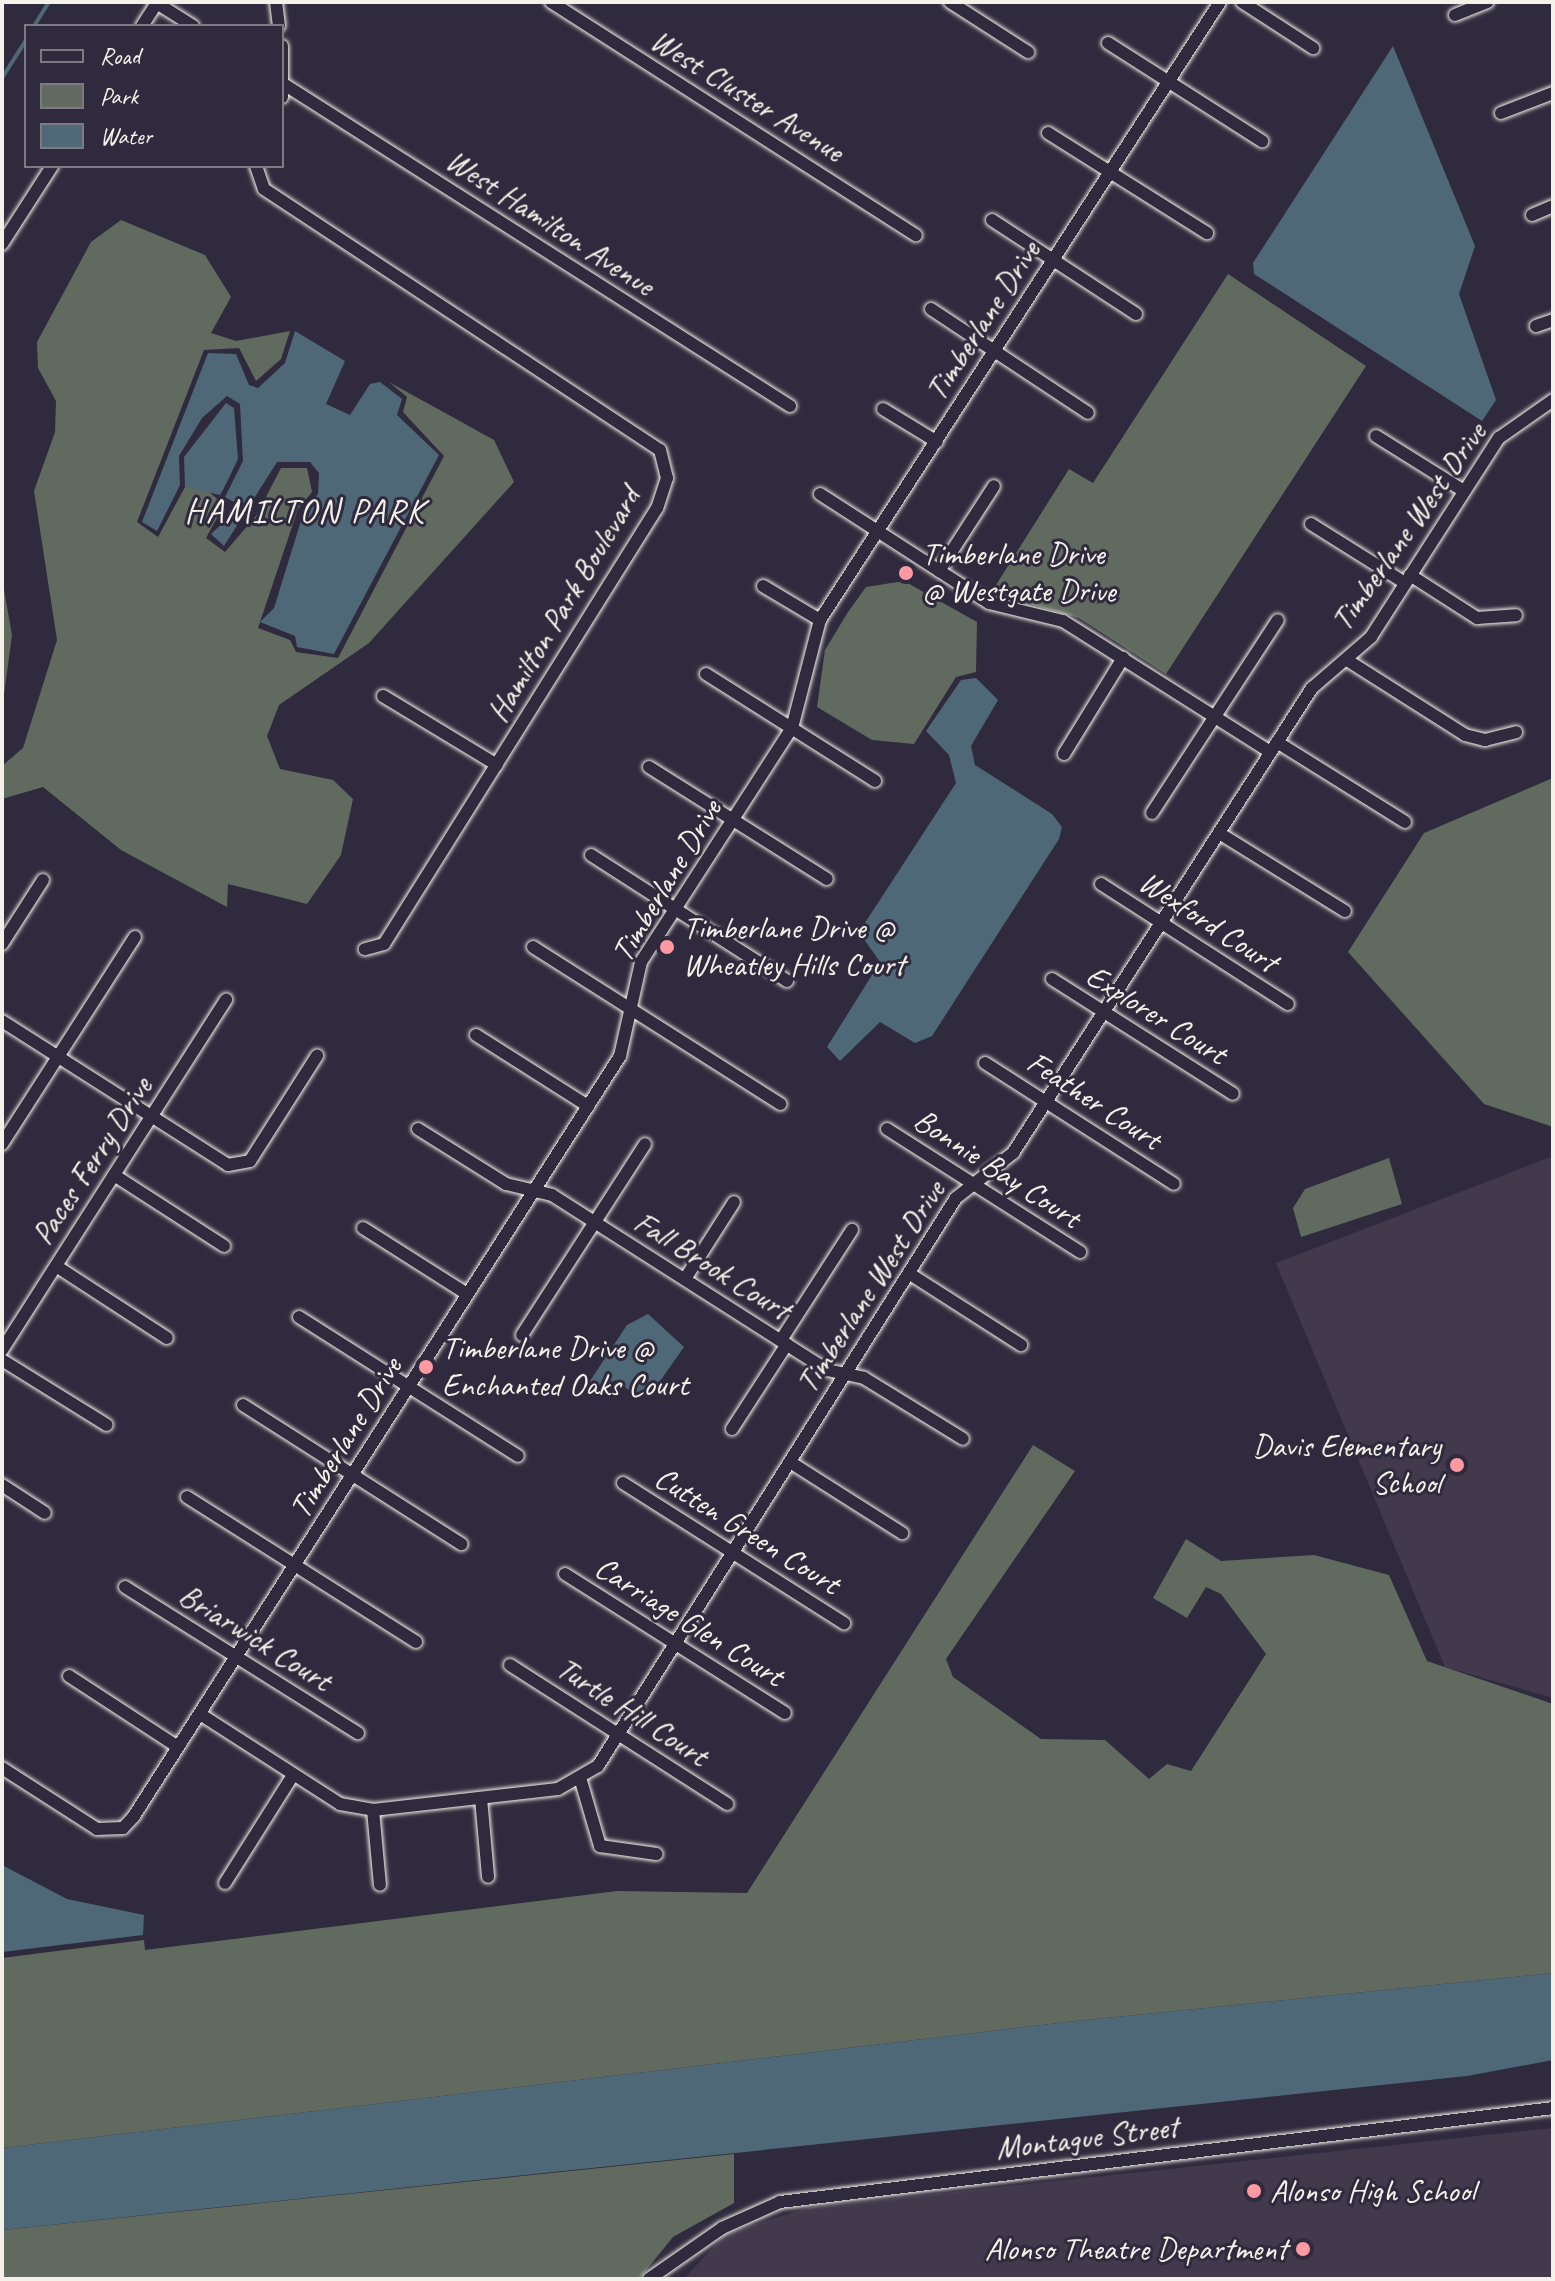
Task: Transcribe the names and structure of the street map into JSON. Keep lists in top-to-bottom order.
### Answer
{
  "streets": {
    "street": [
      "West Cluster Avenue",
      "West Hamilton Avenue",
      "Timberlane Drive",
      "Timberlane West Drive",
      "Hamilton Park Boulevard",
      "Wexford Court",
      "Explorer Court",
      "Feather Court",
      "Paces Ferry Drive",
      "Bonnie Bay Court",
      "Fall Brook Court",
      "Cutten Green Court",
      "Carriage Glen Court",
      "Briarwick Court",
      "Turtle Hill Court",
      "Montague Street"
    ]
  },
  "crossings": [
    ["Timberlane Drive", "Fall Brook Court"],
    ["Timberlane Drive", "Briarwick Court"],
    ["Timberlane West Drive", "Wexford Court"],
    ["Timberlane West Drive", "Explorer Court"],
    ["Timberlane West Drive", "Feather Court"],
    ["Timberlane West Drive", "Bonnie Bay Court"],
    ["Timberlane West Drive", "Fall Brook Court"],
    ["Timberlane West Drive", "Cutten Green Court"],
    ["Timberlane West Drive", "Carriage Glen Court"],
    ["Timberlane West Drive", "Turtle Hill Court"]
  ],
  "districts": ["HAMILTON PARK"],
  "places": [
    "Timberlane Drive @ Westgate Drive",
    "Timberlane Drive @ Wheatley Hills Court",
    "Timberlane Drive @ Enchanted Oaks Court",
    "Davis Elementary School",
    "Alonso High School",
    "Alonso Theatre Department"
  ],
  "legend": ["Road", "Park", "Water"]
}
